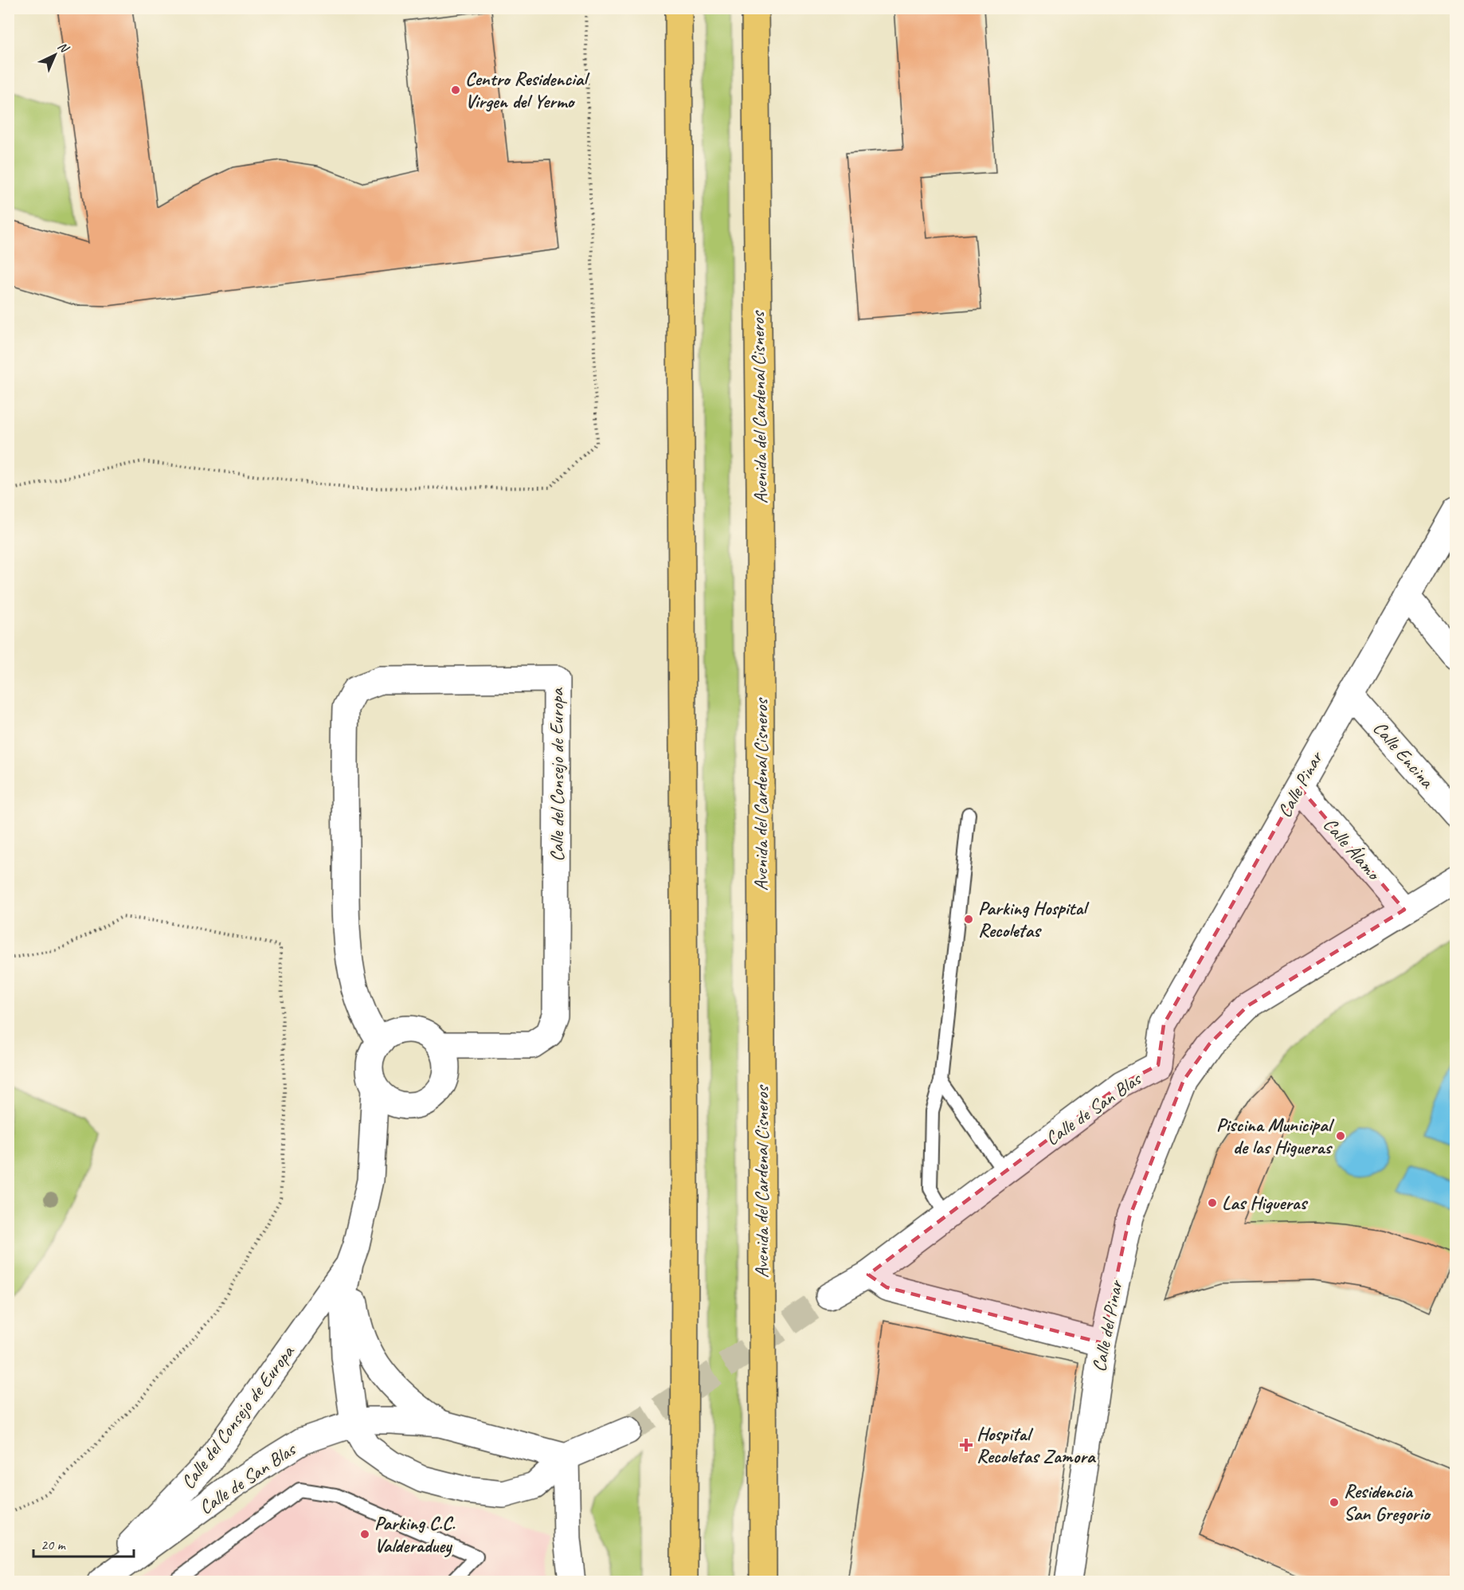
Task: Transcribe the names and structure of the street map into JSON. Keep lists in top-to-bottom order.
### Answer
{
  "streets": {
    "highway": ["Avenida del Cardenal Cisneros"],
    "street": [
      "Calle Encina",
      "Calle del Consejo de Europa",
      "Calle Pinar",
      "Calle Álamo",
      "Calle de San Blas",
      "Calle del Pinar"
    ]
  },
  "crossings": [
    ["Calle Encina", "Calle Pinar"],
    ["Calle del Consejo de Europa", "Calle de San Blas"],
    ["Calle Pinar", "Calle Álamo"],
    ["Calle Pinar", "Calle de San Blas"],
    ["Calle de San Blas", "Calle del Pinar"]
  ],
  "places": {
    "other": [
      "Centro Residencial Virgen del Yermo",
      "Parking Hospital Recoletas",
      "Piscina Municipal de las Higueras",
      "Las Higueras",
      "Residencia San Gregorio",
      "Parking C.C. Valderaduey"
    ],
    "health": ["Hospital Recoletas Zamora"]
  },
  "scale_bar": "20 m",
  "north": "top right"
}
